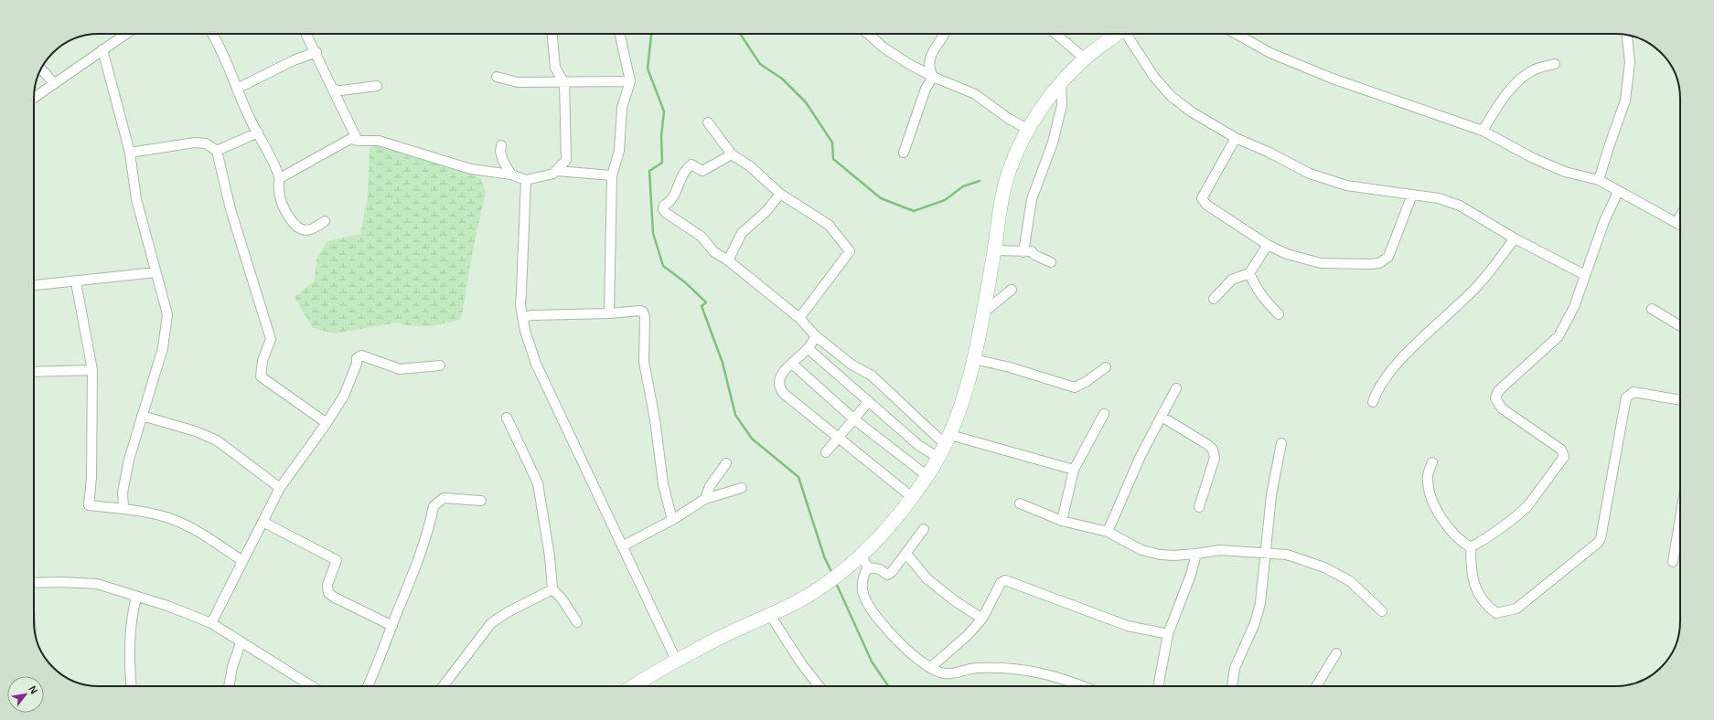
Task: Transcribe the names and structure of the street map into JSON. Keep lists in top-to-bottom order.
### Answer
{
  "north": "top right"
}
